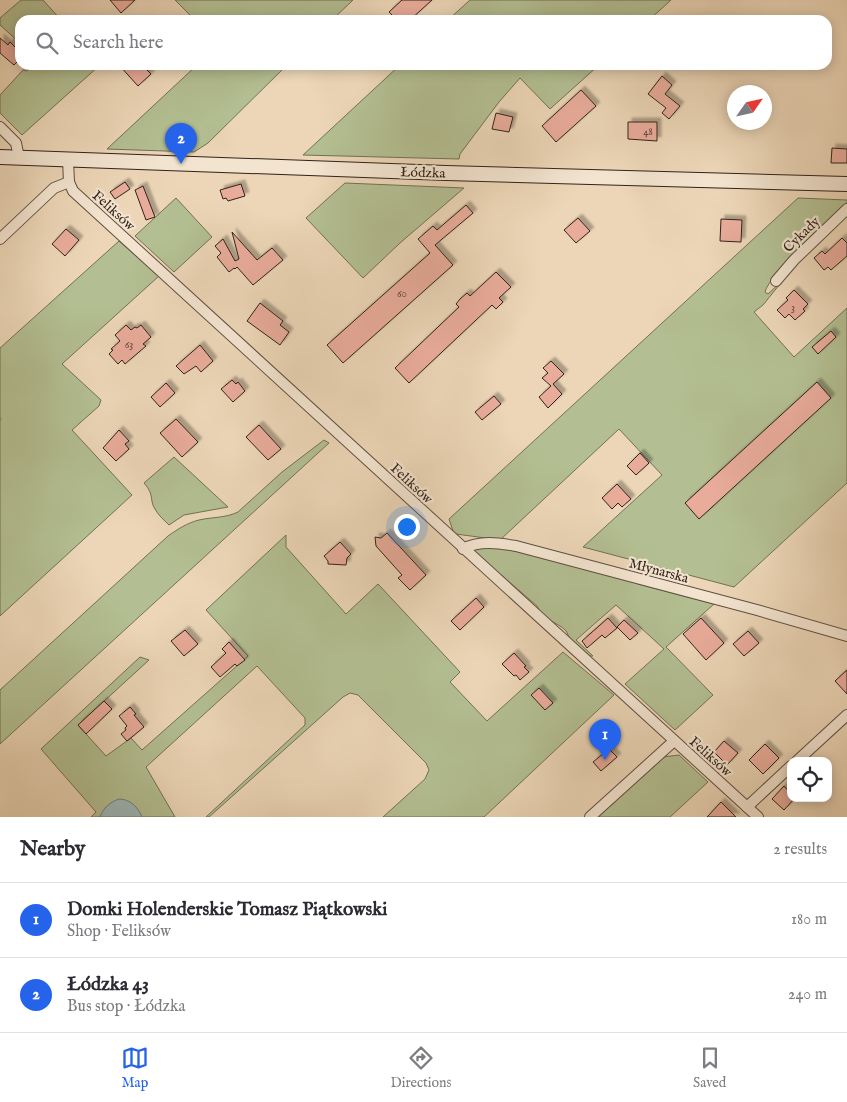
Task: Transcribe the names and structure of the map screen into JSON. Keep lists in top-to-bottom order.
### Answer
{
  "streets": {
    "main road": ["Łódzka"],
    "street": ["Feliksów", "Cykady", "Młynarska"]
  },
  "crossings": [
    ["Feliksów", "Młynarska"]
  ],
  "house_numbers": [
    "48",
    "60",
    "3",
    "63"
  ],
  "north": "top right",
  "page": {
    "search": "Search here",
    "pins": ["2", "1"],
    "heading": ["Nearby", "2 results"],
    "list": [
      {
        "mark": "1",
        "name": "Domki Holenderskie Tomasz Piątkowski",
        "note": "Shop · Feliksów",
        "value": "180 m"
      },
      {
        "mark": "2",
        "name": "Łódzka 43",
        "note": "Bus stop · Łódzka",
        "value": "240 m"
      }
    ],
    "nav": ["Map", "Directions", "Saved"]
  }
}
